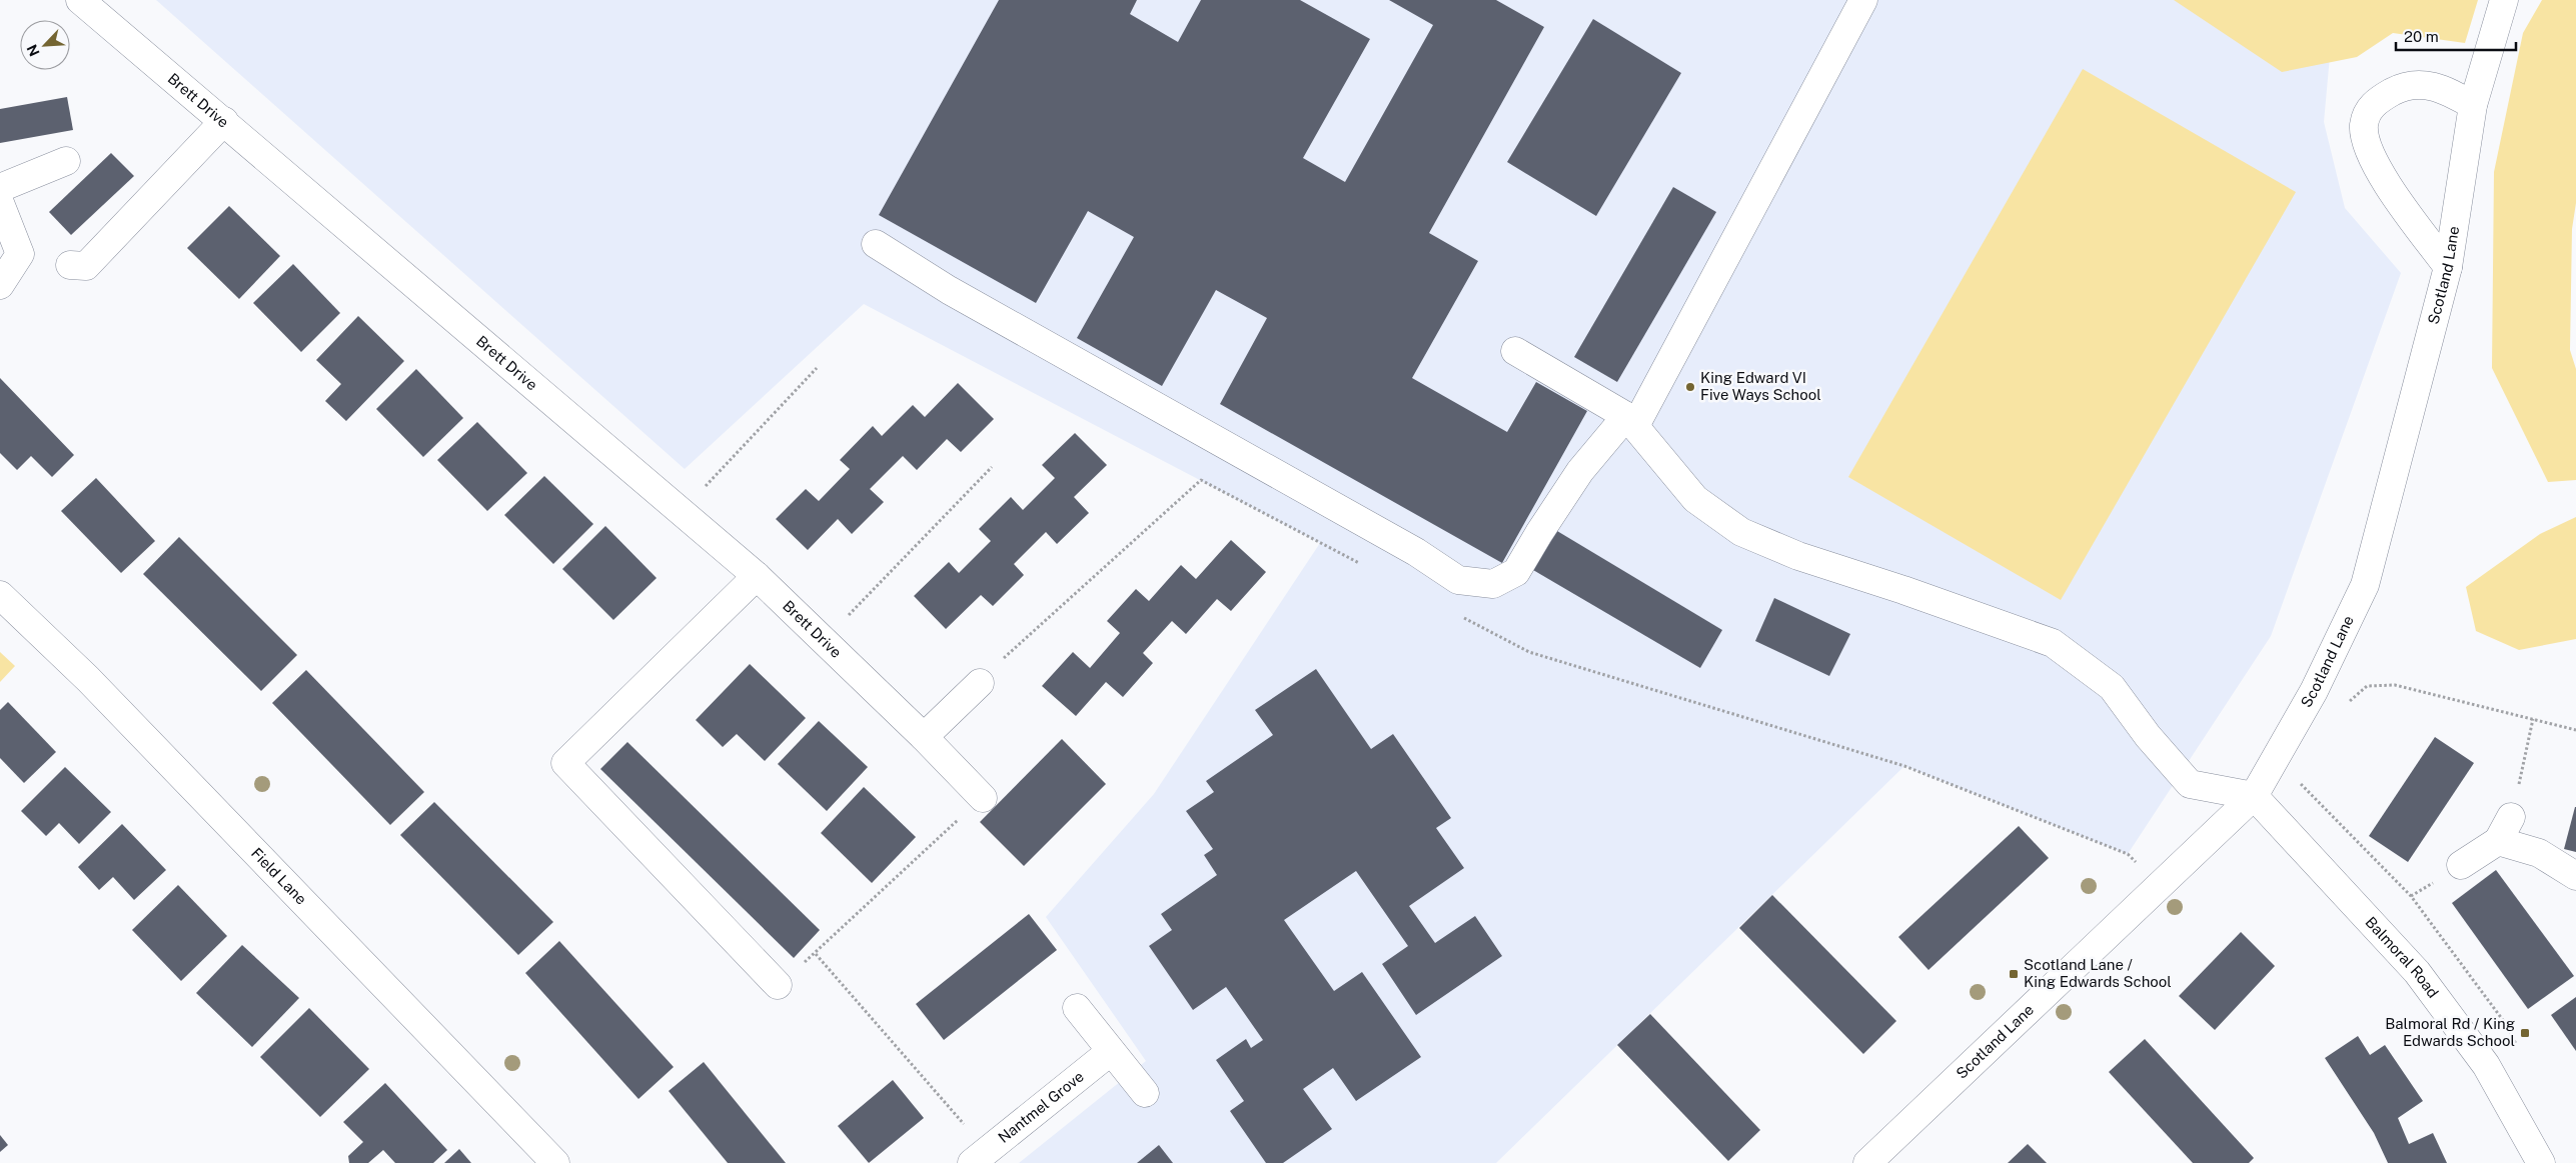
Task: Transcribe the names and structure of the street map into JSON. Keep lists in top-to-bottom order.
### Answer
{
  "streets": {
    "street": [
      "Brett Drive",
      "Scotland Lane",
      "Field Lane",
      "Balmoral Road",
      "Nantmel Grove"
    ]
  },
  "crossings": [
    ["Scotland Lane", "Balmoral Road"]
  ],
  "places": {
    "other": ["King Edward VI Five Ways School"],
    "transit": ["Scotland Lane / King Edwards School", "Balmoral Rd / King Edwards School"]
  },
  "scale_bar": "20 m",
  "north": "bottom left"
}
